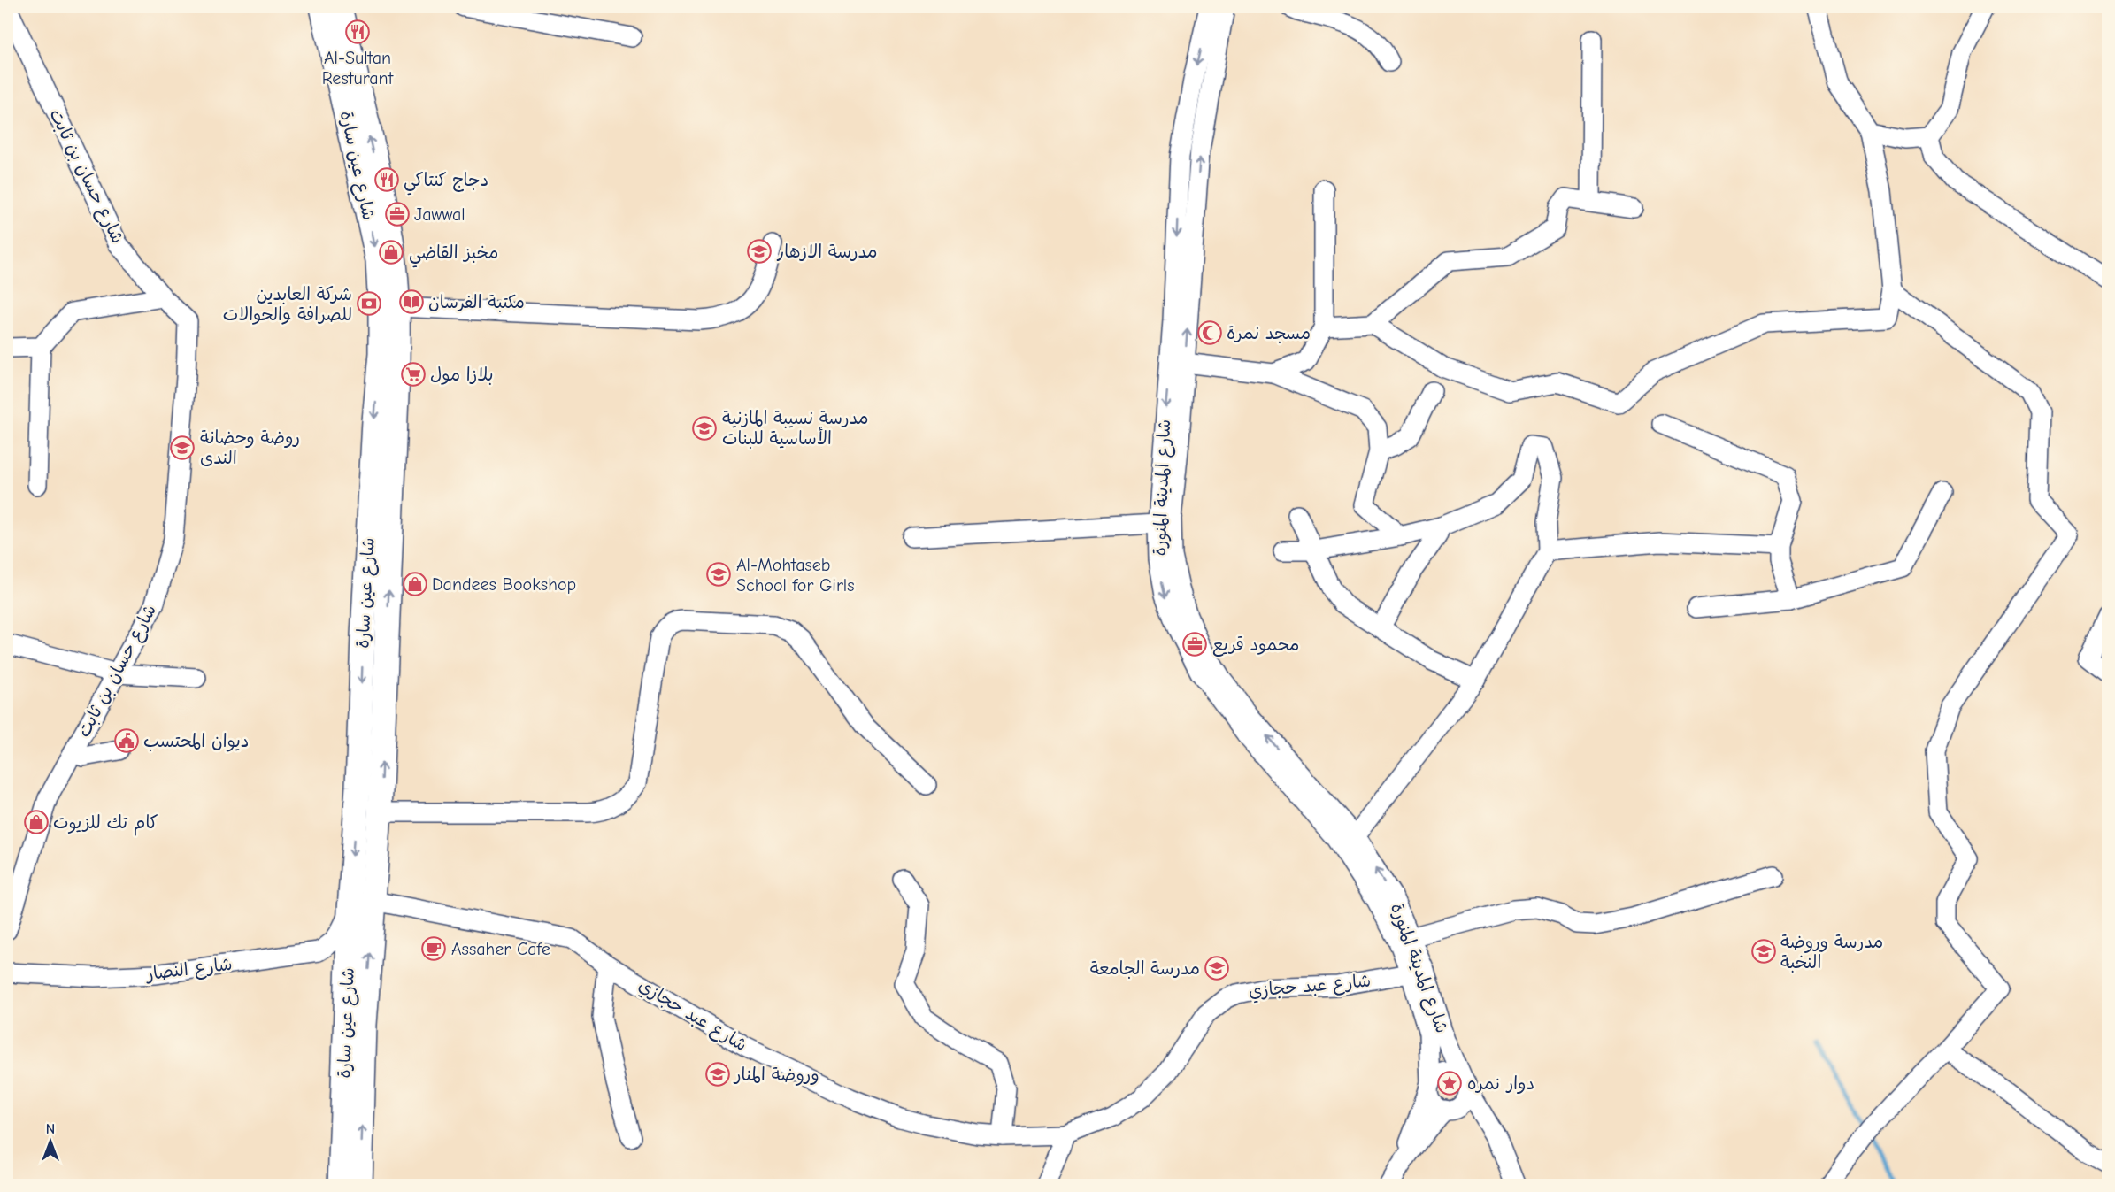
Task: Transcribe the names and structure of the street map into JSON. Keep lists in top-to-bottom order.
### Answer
{
  "streets": {
    "main road": ["شارع عين سارة"],
    "street": [
      "شارع حسان بن ثابت",
      "شارع المدينة المنورة",
      "شارع النصار",
      "شارع عبد حجازي"
    ]
  },
  "crossings": [
    ["شارع عين سارة", "شارع النصار"],
    ["شارع عين سارة", "شارع عبد حجازي"],
    ["شارع المدينة المنورة", "شارع عبد حجازي"]
  ],
  "places": {
    "restaurant": ["Al-Sultan Resturant", "دجاج كنتاكي"],
    "office": ["Jawwal", "محمود قريع"],
    "school or university": [
      "مدرسة الازهار",
      "مدرسة نسيبة المازنية الأساسية للبنات",
      "روضة وحضانة الندى",
      "Al-Mohtaseb School for Girls",
      "مدرسة وروضة النخبة",
      "مدرسة الجامعة",
      "وروضة المنار"
    ],
    "shop": ["مخبز القاضي", "Dandees Bookshop", "كام تك للزيوت"],
    "library": ["مكتبة الفرسان"],
    "bank": ["شركة العابدين للصرافة والحوالات"],
    "mosque": ["مسجد نمرة"],
    "supermarket": ["بلازا مول"],
    "public building": ["ديوان المحتسب"],
    "cafe": ["Assaher Cafe"],
    "place": ["دوار نمره"]
  },
  "north": "top"
}
